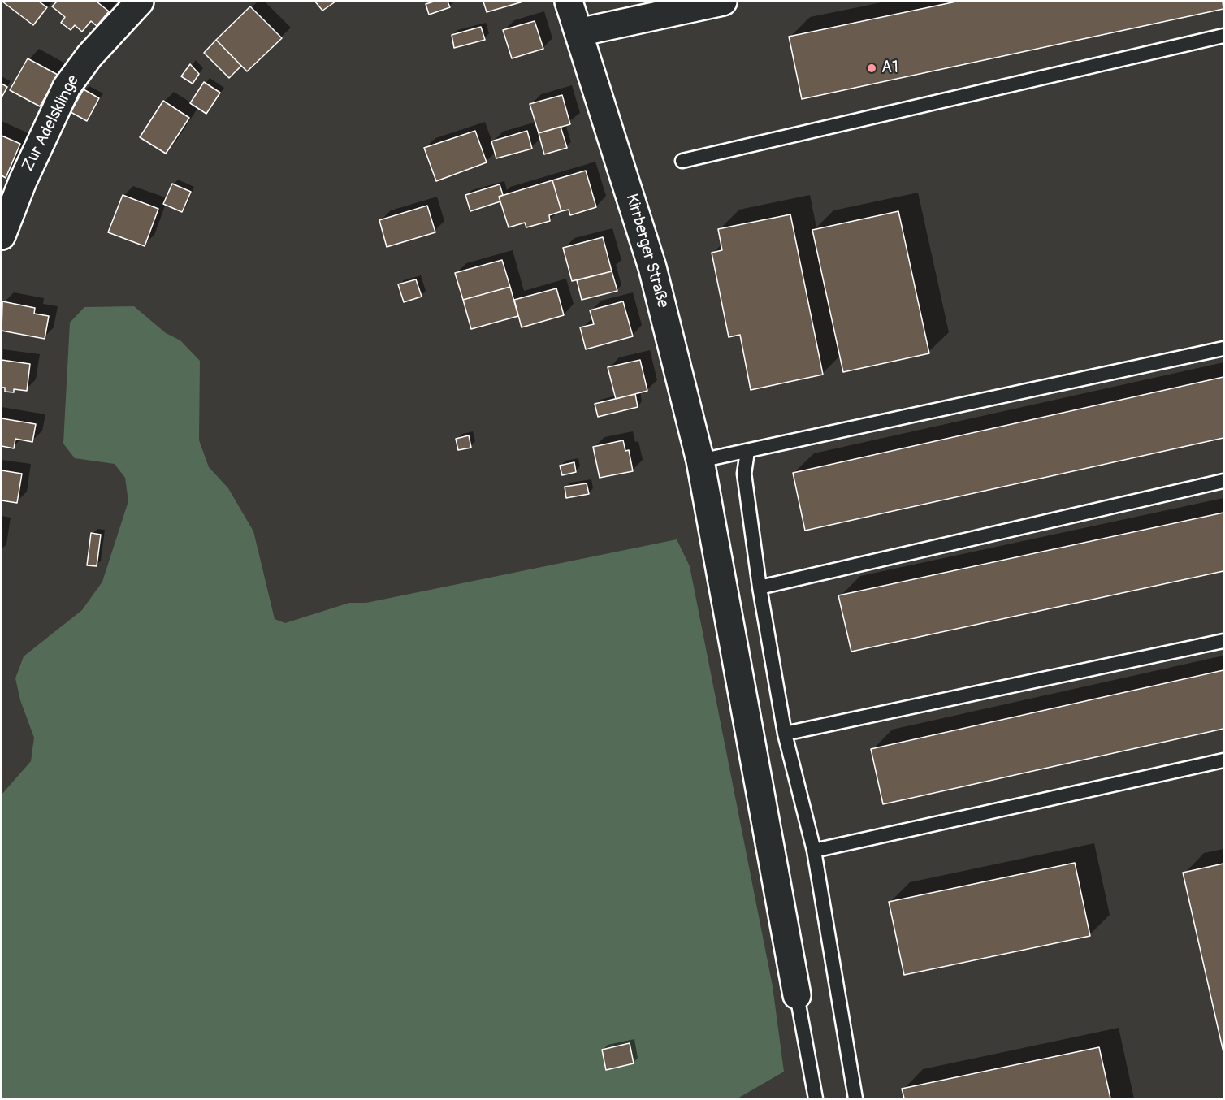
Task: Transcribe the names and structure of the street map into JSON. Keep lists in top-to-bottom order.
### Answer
{
  "streets": {
    "street": ["Zur Adelsklinge", "Kirrberger Straße"]
  },
  "places": ["A1"]
}
